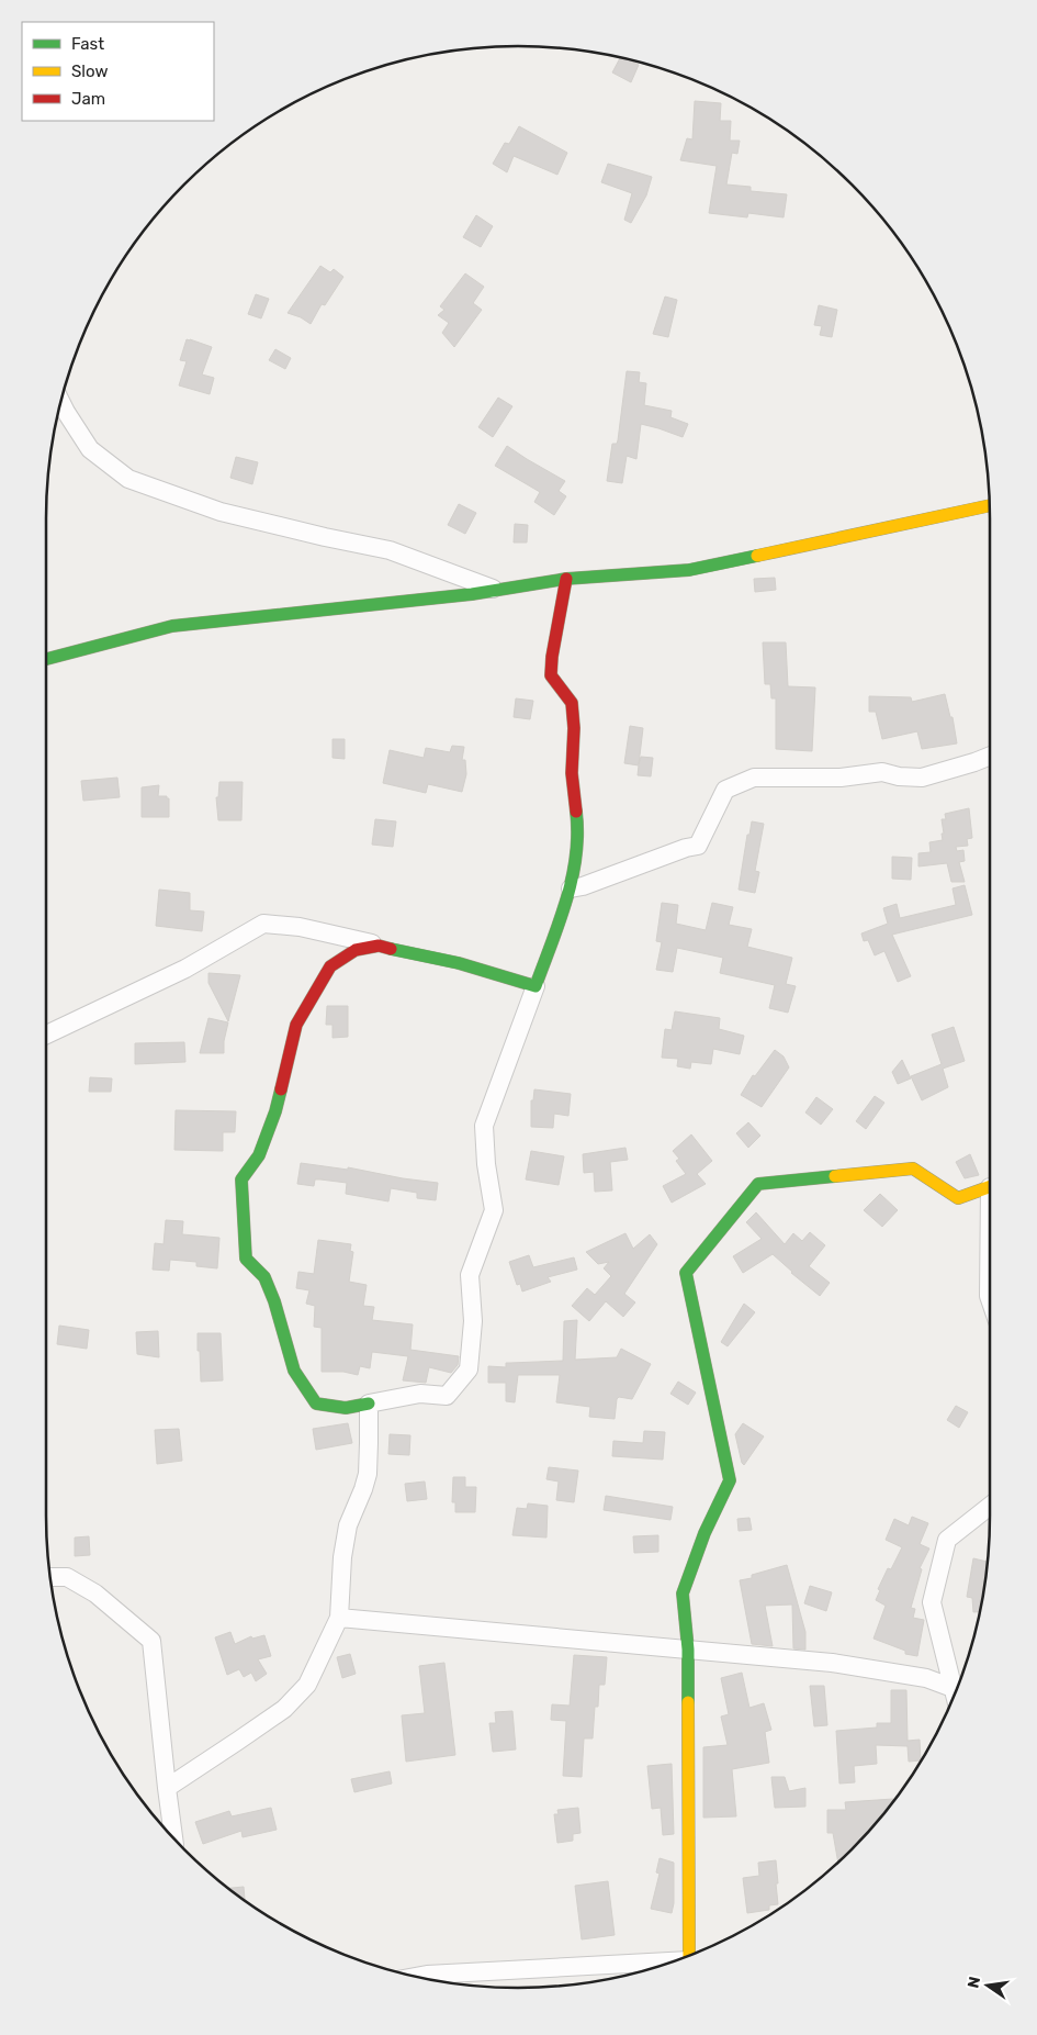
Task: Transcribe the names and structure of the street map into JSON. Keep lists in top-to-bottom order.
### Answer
{
  "legend": ["Fast", "Slow", "Jam"],
  "north": "left"
}
